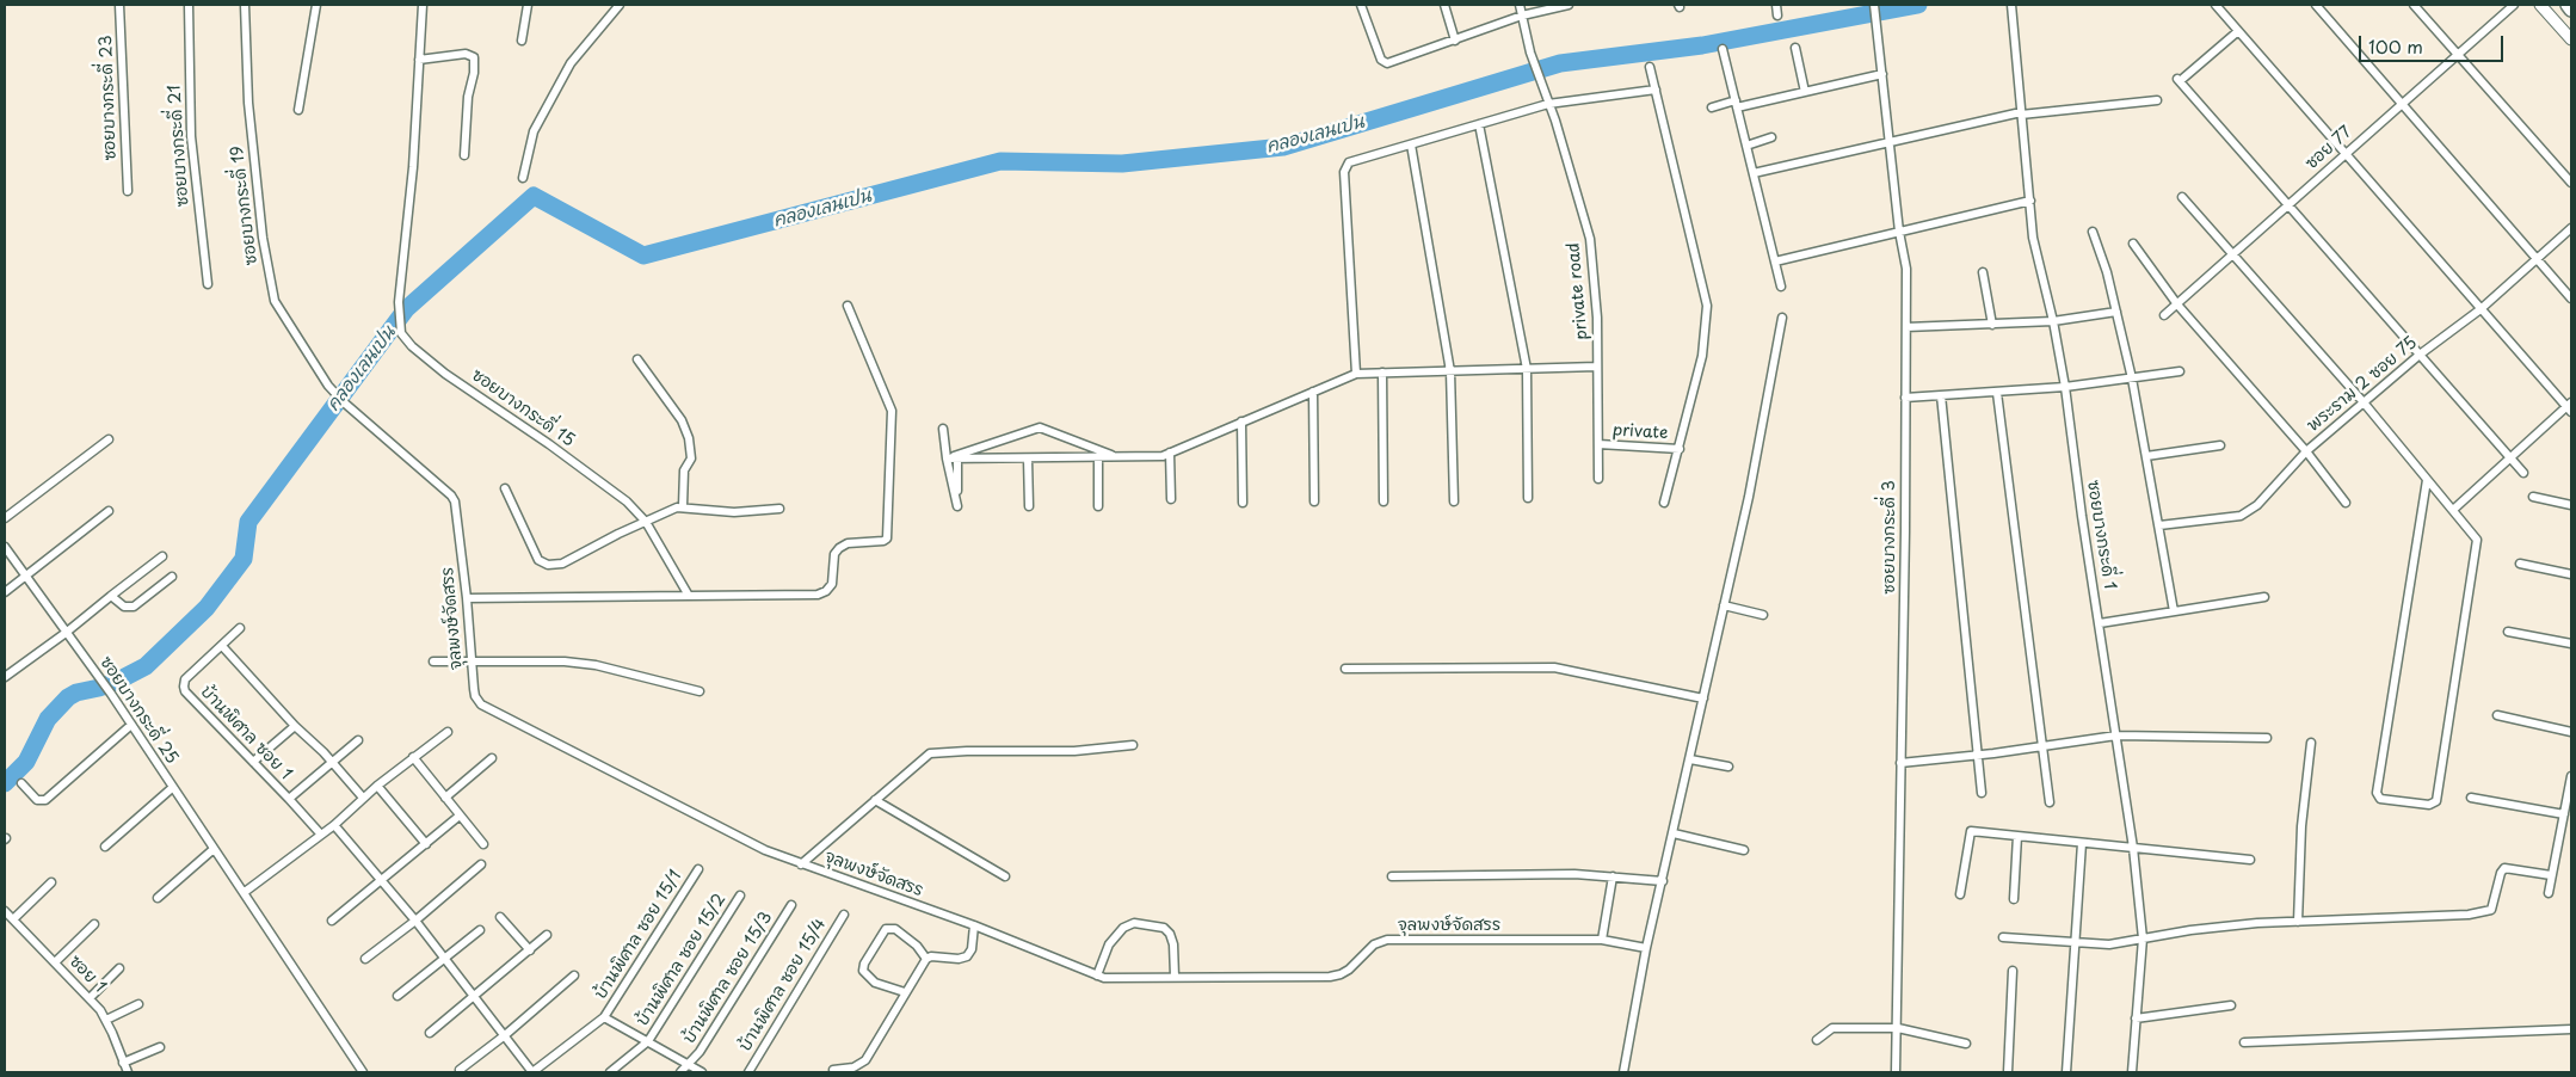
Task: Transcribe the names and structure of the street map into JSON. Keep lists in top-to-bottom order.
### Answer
{
  "streets": {
    "street": [
      "ซอยบางกระดี่ 23",
      "ซอยบางกระดี่ 21",
      "ซอย 77",
      "ซอยบางกระดี่ 19",
      "private road",
      "พระราม 2 ซอย 75",
      "ซอยบางกระดี่ 15",
      "private",
      "ซอยบางกระดี่ 1",
      "ซอยบางกระดี่ 3",
      "จุลพงษ์จัดสรร",
      "ซอยบางกระดี่ 25",
      "บ้านพิศาล ซอย 1",
      "บ้านพิศาล ซอย 15/1",
      "บ้านพิศาล ซอย 15/2",
      "ซอย 1",
      "บ้านพิศาล ซอย 15/3",
      "บ้านพิศาล ซอย 15/4"
    ]
  },
  "crossings": [
    ["ซอยบางกระดี่ 19", "จุลพงษ์จัดสรร"],
    ["private road", "private"]
  ],
  "water": ["คลองเลนเปน"],
  "scale_bar": "100 m"
}
